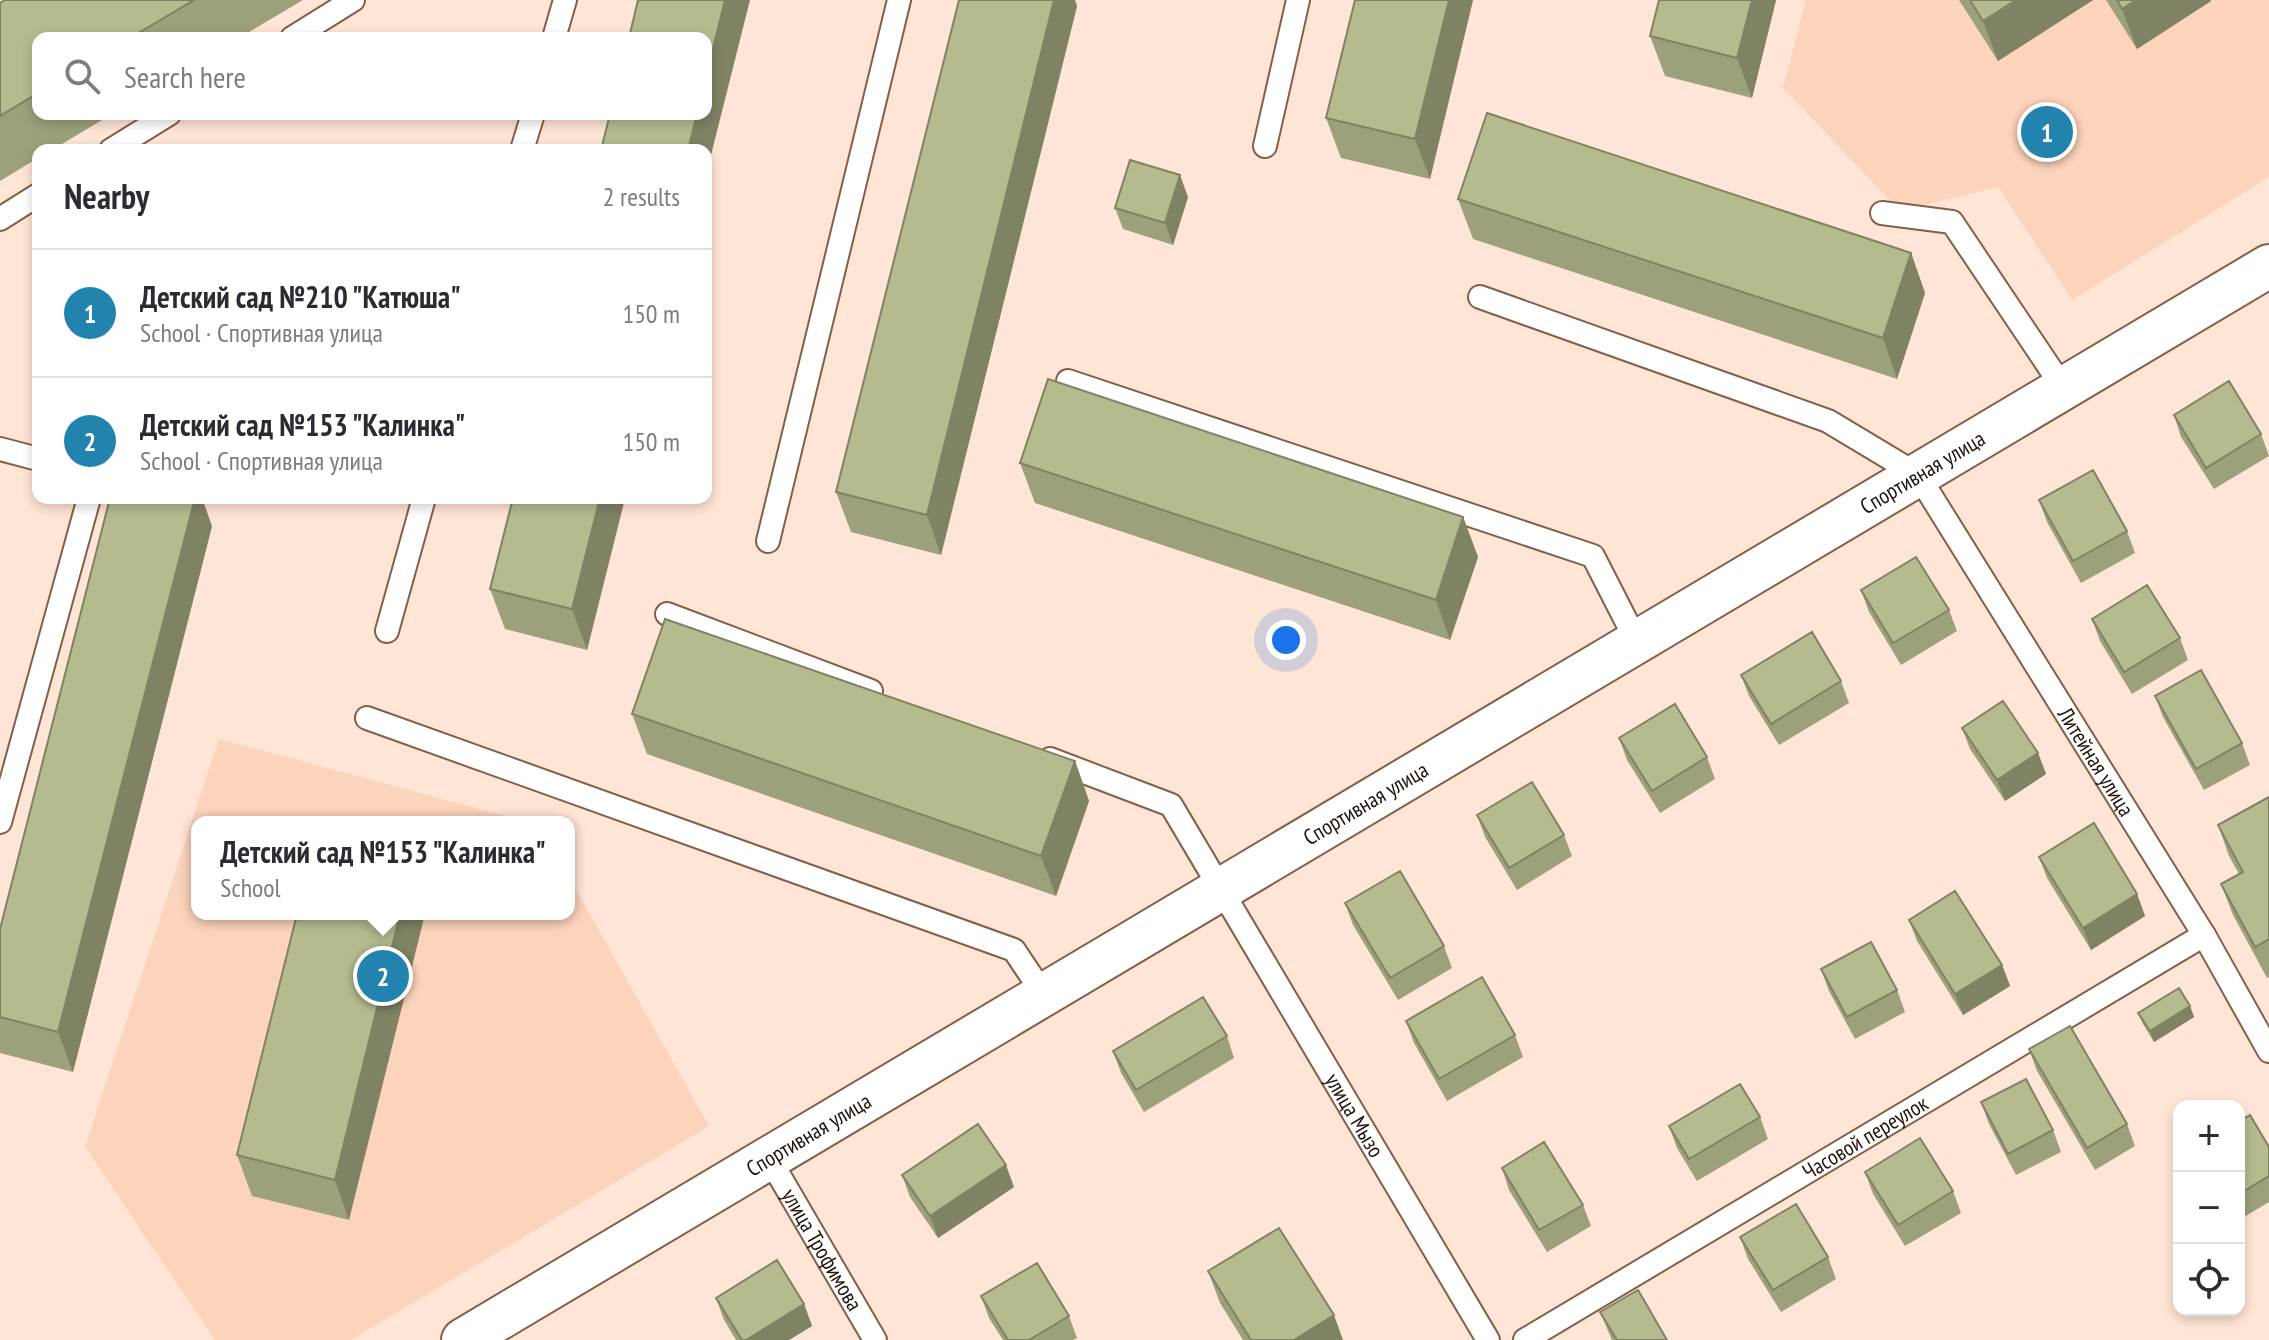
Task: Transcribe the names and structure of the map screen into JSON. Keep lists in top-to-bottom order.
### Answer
{
  "streets": {
    "street": ["Спортивная улица"],
    "lane": [
      "Литейная улица",
      "улица Мызо",
      "Часовой переулок",
      "улица Трофимова"
    ]
  },
  "crossings": [
    ["Спортивная улица", "Литейная улица"],
    ["Спортивная улица", "улица Мызо"],
    ["Спортивная улица", "улица Трофимова"],
    ["Литейная улица", "Часовой переулок"]
  ],
  "page": {
    "search": "Search here",
    "pins": ["1", "2"],
    "heading": ["Nearby", "2 results"],
    "list": [
      {
        "mark": "1",
        "name": "Детский сад №210 \"Катюша\"",
        "note": "School · Спортивная улица",
        "value": "150 m"
      },
      {
        "mark": "2",
        "name": "Детский сад №153 \"Калинка\"",
        "note": "School · Спортивная улица",
        "value": "150 m"
      }
    ],
    "popup": ["Детский сад №153 \"Калинка\"", "School"],
    "map_buttons": ["+", "−"]
  }
}
